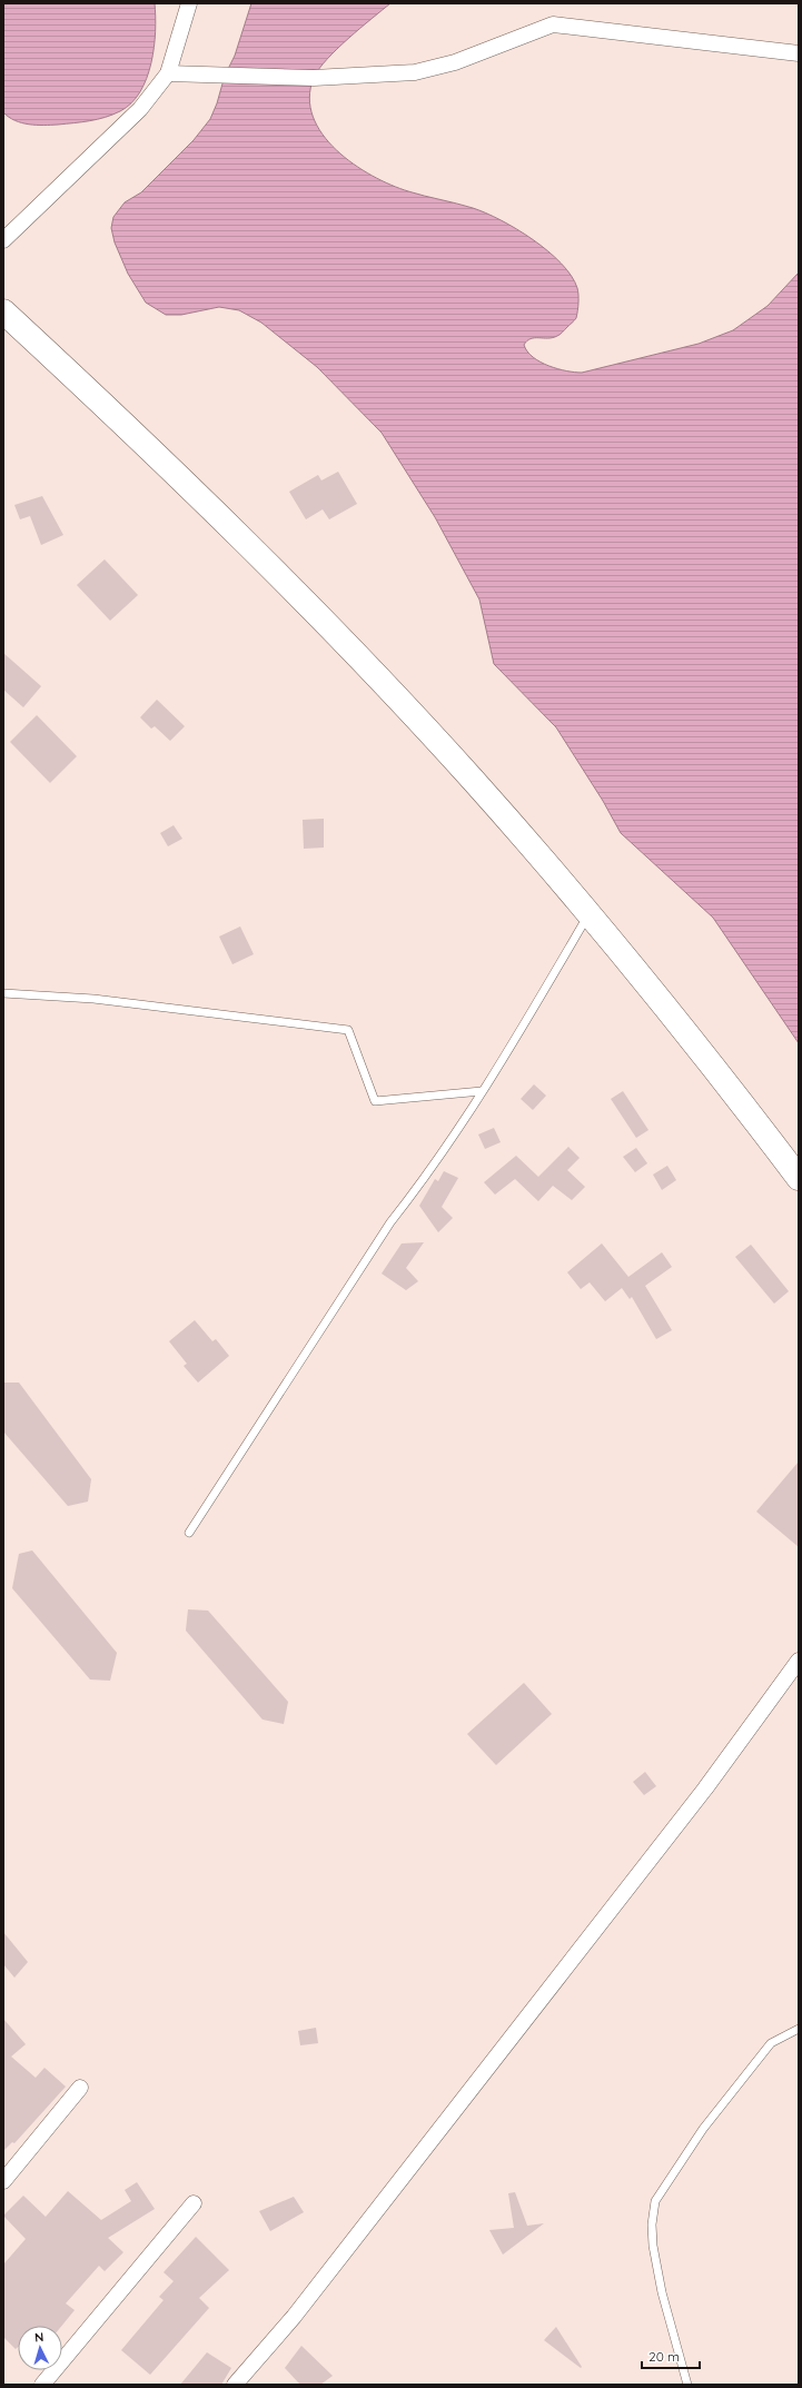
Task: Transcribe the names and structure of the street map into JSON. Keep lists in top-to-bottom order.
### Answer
{
  "scale_bar": "20 m",
  "north": "top"
}
